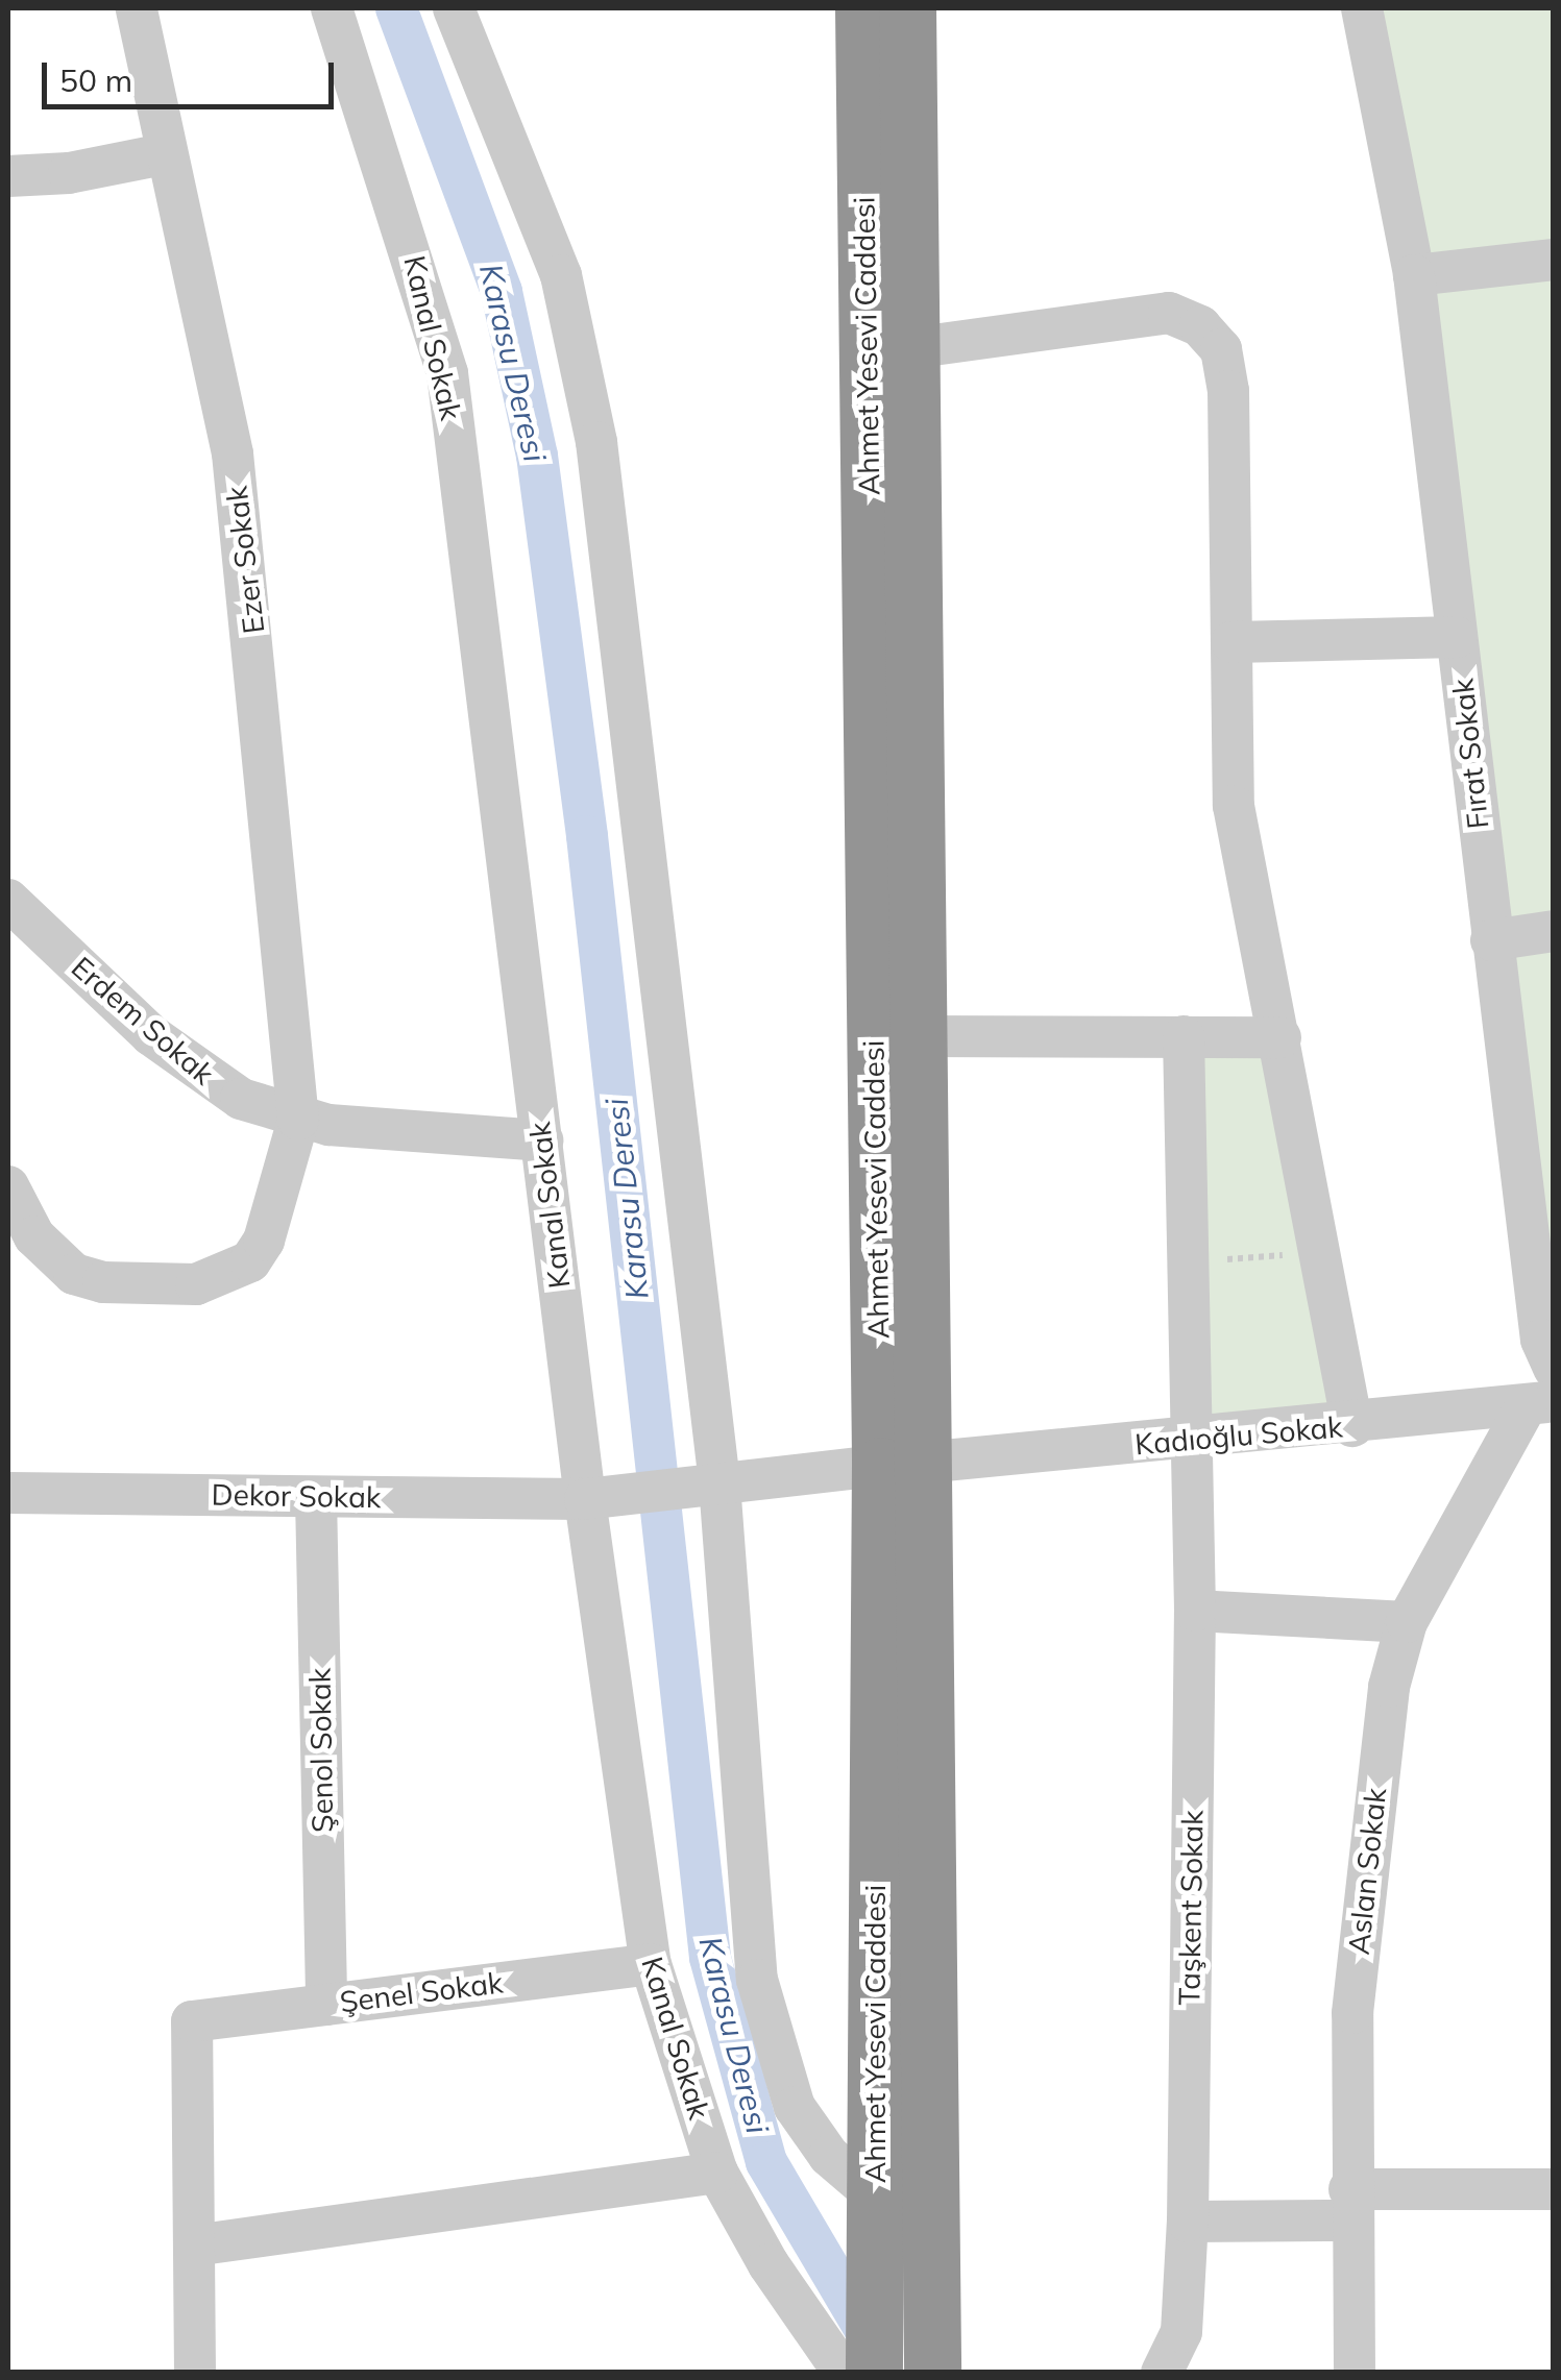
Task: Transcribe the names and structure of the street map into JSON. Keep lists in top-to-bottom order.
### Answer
{
  "streets": {
    "highway": ["Ahmet Yesevi Caddesi"],
    "street": [
      "Kanal Sokak",
      "Ezer Sokak",
      "Fırat Sokak",
      "Erdem Sokak",
      "Kadıoğlu Sokak",
      "Dekor Sokak",
      "Şenol Sokak",
      "Aslan Sokak",
      "Taşkent Sokak",
      "Şenel Sokak"
    ]
  },
  "crossings": [
    ["Kanal Sokak", "Erdem Sokak"],
    ["Kanal Sokak", "Dekor Sokak"],
    ["Kanal Sokak", "Şenel Sokak"],
    ["Ahmet Yesevi Caddesi", "Kadıoğlu Sokak"],
    ["Ezer Sokak", "Erdem Sokak"],
    ["Kadıoğlu Sokak", "Dekor Sokak"],
    ["Kadıoğlu Sokak", "Aslan Sokak"],
    ["Kadıoğlu Sokak", "Taşkent Sokak"],
    ["Dekor Sokak", "Şenol Sokak"],
    ["Şenol Sokak", "Şenel Sokak"]
  ],
  "water": ["Karasu Deresi"],
  "scale_bar": "50 m"
}
